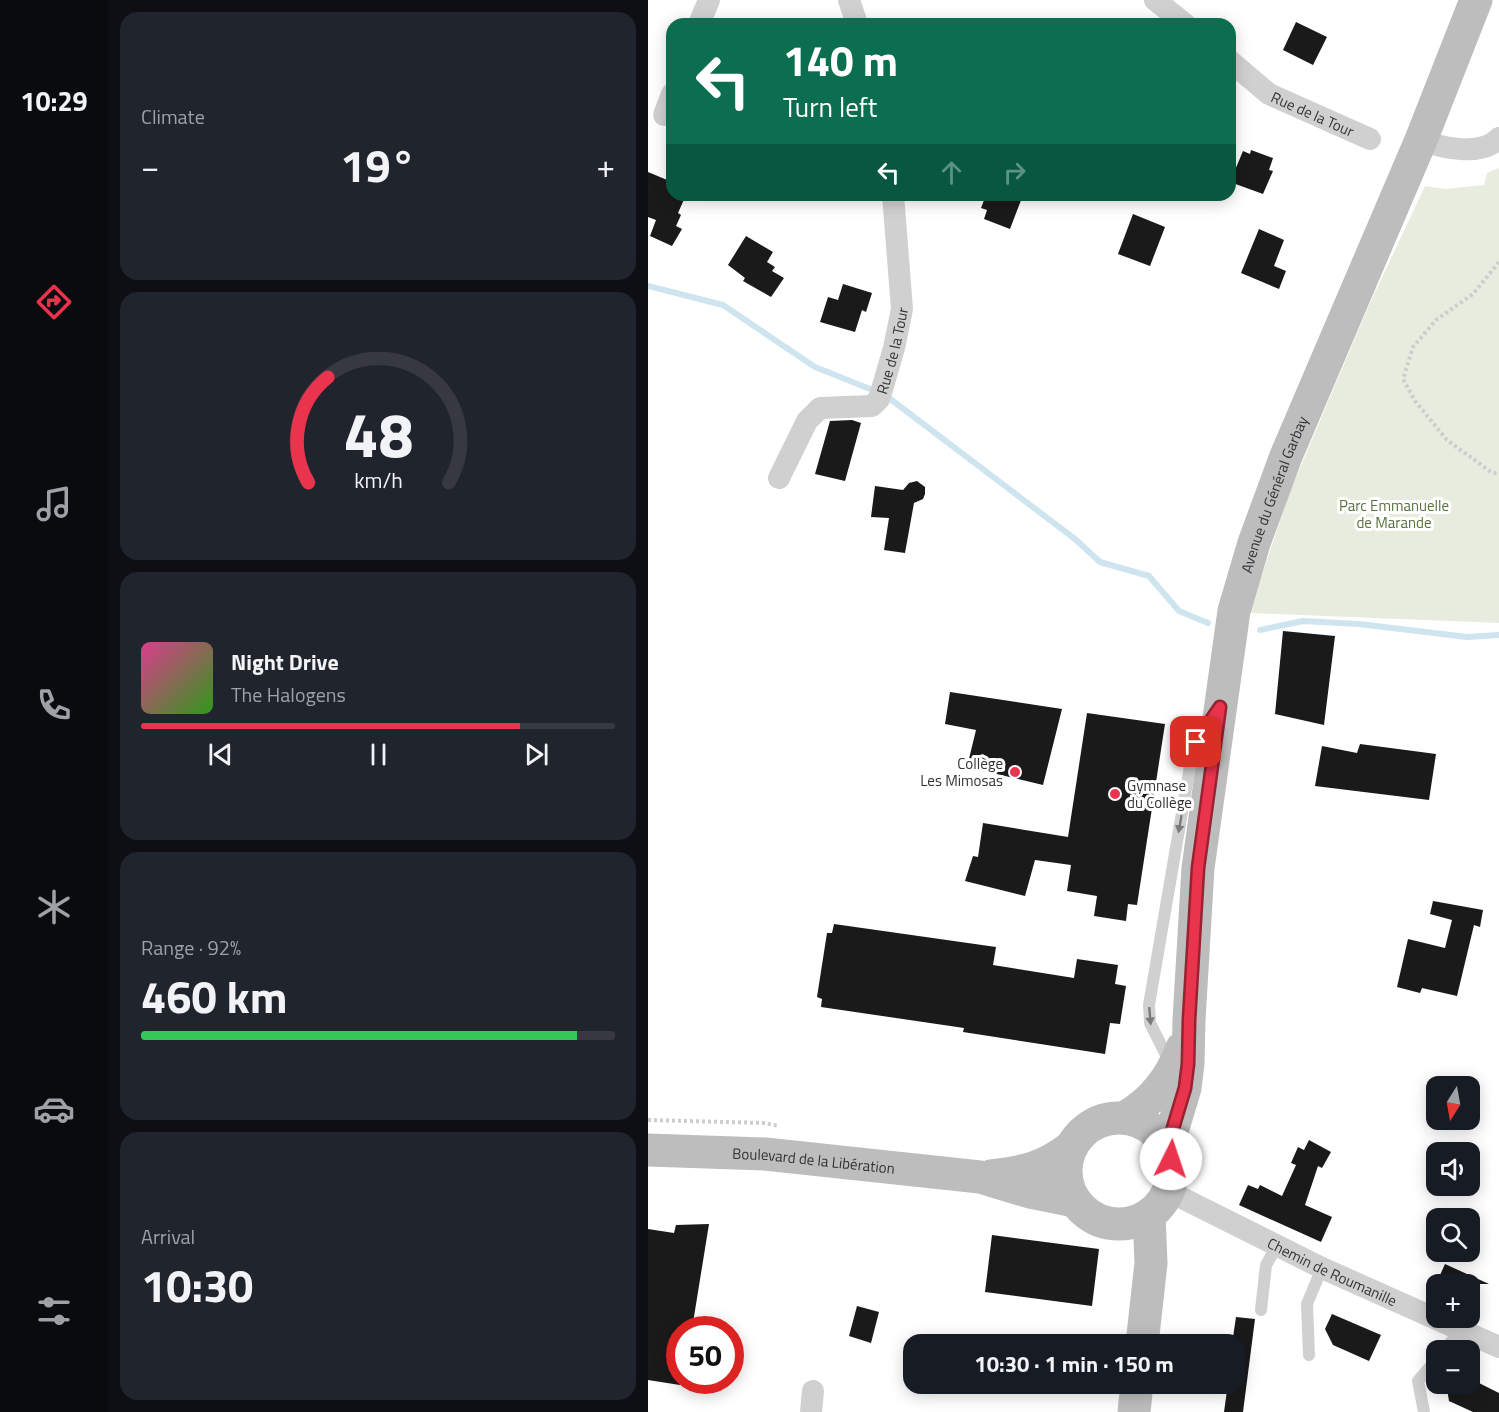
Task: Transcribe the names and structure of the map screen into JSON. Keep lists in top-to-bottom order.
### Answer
{
  "streets": {
    "main road": ["Avenue du Général Garbay", "Boulevard de la Libération"],
    "street": ["Rue de la Tour", "Chemin de Roumanille"]
  },
  "crossings": [
    ["Avenue du Général Garbay", "Chemin de Roumanille"]
  ],
  "parks": ["Parc Emmanuelle de Marande"],
  "places": ["Collège Les Mimosas", "Gymnase du Collège"],
  "north": "bottom",
  "page": {
    "tabs": "10:29",
    "tile": [
      "Climate",
      ["Range · 92%", "460 km"],
      ["Arrival", "10:30"]
    ],
    "turn": ["140 m", "Turn left"],
    "heat": ["−", "19°", "+"],
    "song": ["Night Drive", "The Halogens"],
    "map_buttons": ["+", "−"],
    "limit": "50",
    "trip": "10:30 · 1 min · 150 m",
    "gauge": ["48", "km/h"]
  }
}
